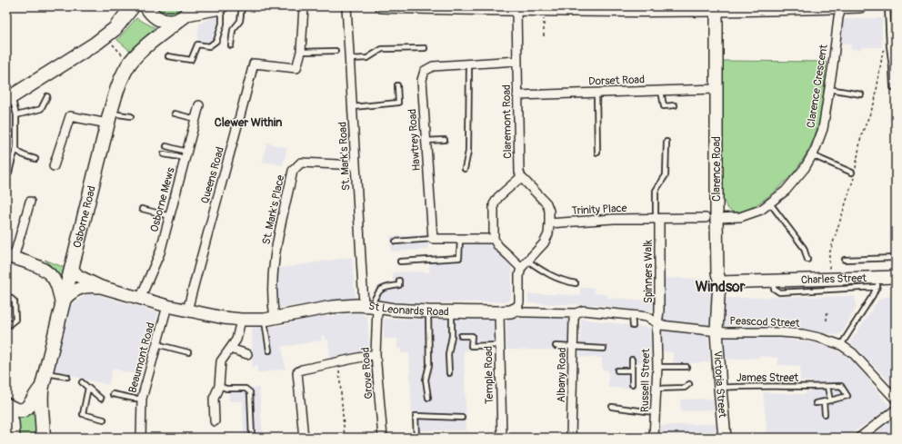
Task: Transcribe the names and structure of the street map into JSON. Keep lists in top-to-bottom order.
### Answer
{
  "streets": {
    "main road": ["Osborne Road"],
    "street": [
      "Dorset Road",
      "Clarence Crescent",
      "Claremont Road",
      "Hawtrey Road",
      "St. Mark's Road",
      "Clarence Road",
      "Queens Road",
      "Osborne Mews",
      "St. Mark's Place",
      "Trinity Place",
      "Spinners Walk",
      "Charles Street",
      "St Leonards Road",
      "Peascod Street",
      "Beaumont Road",
      "Grove Road",
      "Temple Road",
      "Albany Road",
      "Russell Street",
      "Victoria Street"
    ],
    "lane": ["James Street"]
  },
  "crossings": [
    ["Dorset Road", "Claremont Road"],
    ["Dorset Road", "Clarence Road"],
    ["Clarence Crescent", "Clarence Road"],
    ["Clarence Crescent", "Trinity Place"],
    ["Claremont Road", "Hawtrey Road"],
    ["Claremont Road", "Trinity Place"],
    ["St. Mark's Road", "St. Mark's Place"],
    ["St. Mark's Road", "St Leonards Road"],
    ["St. Mark's Road", "Grove Road"],
    ["Clarence Road", "Trinity Place"],
    ["Clarence Road", "Charles Street"],
    ["Clarence Road", "St Leonards Road"],
    ["Clarence Road", "Peascod Street"],
    ["Clarence Road", "Victoria Street"],
    ["Queens Road", "St Leonards Road"],
    ["Osborne Mews", "St Leonards Road"],
    ["St. Mark's Place", "St Leonards Road"],
    ["Trinity Place", "Spinners Walk"],
    ["Osborne Road", "St Leonards Road"],
    ["Spinners Walk", "St Leonards Road"],
    ["Spinners Walk", "Russell Street"],
    ["St Leonards Road", "Peascod Street"],
    ["St Leonards Road", "Beaumont Road"],
    ["St Leonards Road", "Grove Road"],
    ["St Leonards Road", "Temple Road"],
    ["St Leonards Road", "Albany Road"],
    ["St Leonards Road", "Russell Street"],
    ["St Leonards Road", "Victoria Street"],
    ["Peascod Street", "Victoria Street"],
    ["James Street", "Victoria Street"]
  ],
  "districts": ["Clewer Within", "Windsor"]
}
